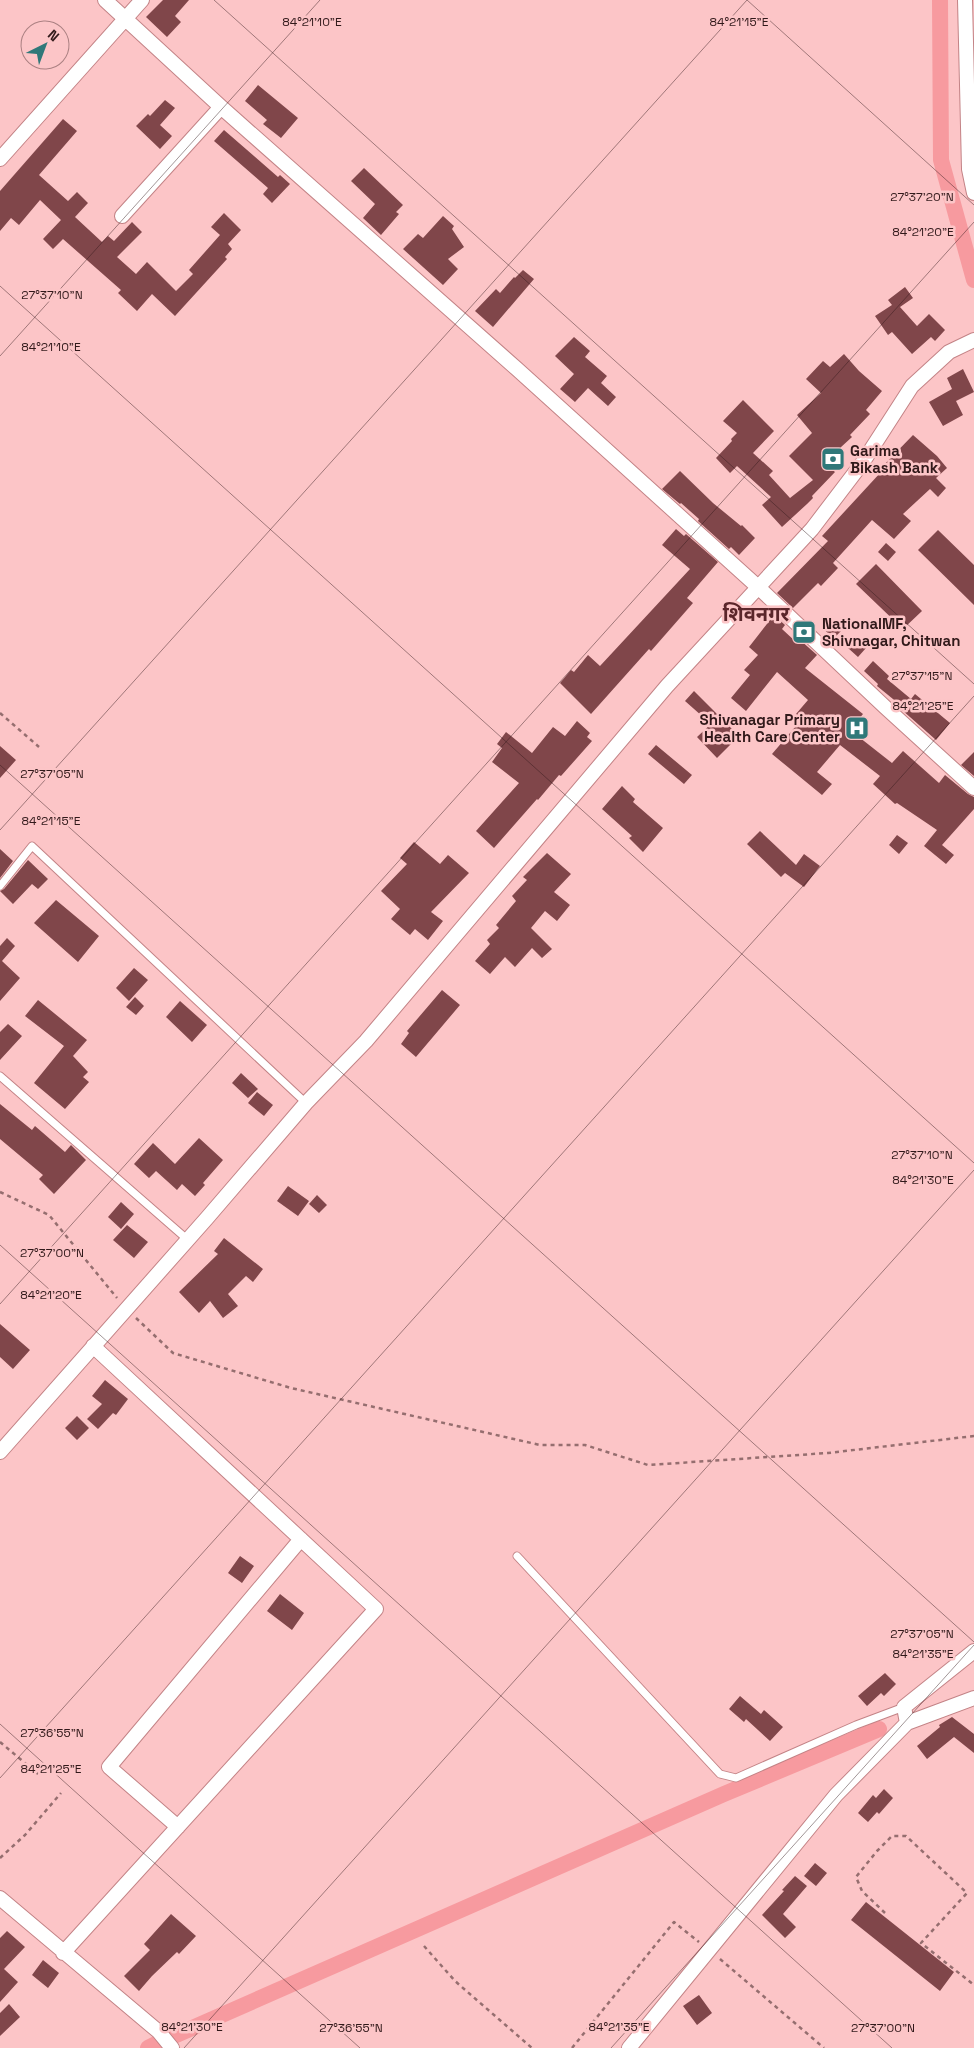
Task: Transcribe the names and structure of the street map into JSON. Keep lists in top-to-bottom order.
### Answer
{
  "districts": ["शिवनगर"],
  "places": {
    "bank": ["Garima Bikash Bank", "NationalMF, Shivnagar, Chitwan"],
    "hospital": ["Shivanagar Primary Health Care Center"]
  },
  "north": "top right",
  "coordinates": [
    "84°21'10\"E",
    "84°21'15\"E",
    "27°37'20\"N",
    "84°21'20\"E",
    "27°37'10\"N",
    "27°37'15\"N",
    "84°21'25\"E",
    "27°37'05\"N",
    "84°21'30\"E",
    "27°37'00\"N",
    "84°21'35\"E",
    "27°36'55\"N"
  ]
}
